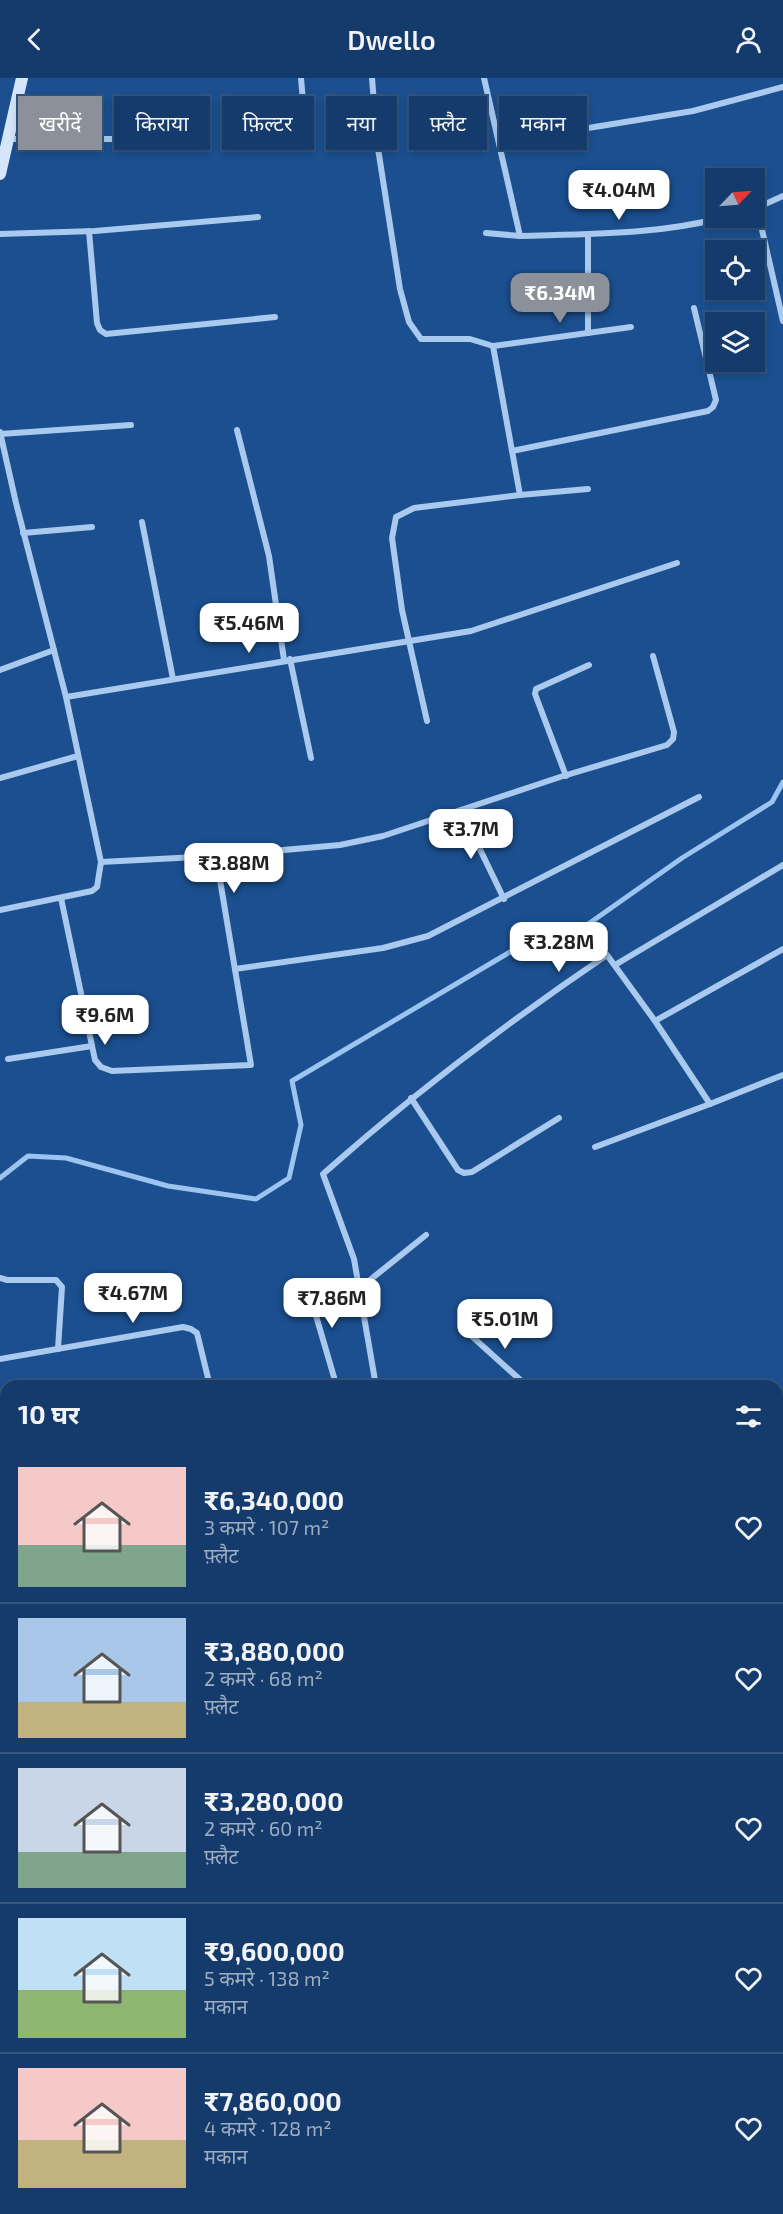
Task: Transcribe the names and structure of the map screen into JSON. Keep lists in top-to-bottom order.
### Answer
{
  "north": "top right",
  "page": {
    "header": "Dwello",
    "chip": [
      "खरीदें",
      "किराया",
      "फ़िल्टर",
      "नया",
      "फ़्लैट",
      "मकान"
    ],
    "price": [
      "₹4.04M",
      "₹6.34M",
      "₹5.46M",
      "₹3.7M",
      "₹3.88M",
      "₹3.28M",
      "₹9.6M",
      "₹4.67M",
      "₹7.86M",
      "₹5.01M"
    ],
    "heading": "10 घर",
    "list": [
      {
        "name": "₹6,340,000",
        "note": "3 कमरे · 107 m² · फ़्लैट"
      },
      {
        "name": "₹3,880,000",
        "note": "2 कमरे · 68 m² · फ़्लैट"
      },
      {
        "name": "₹3,280,000",
        "note": "2 कमरे · 60 m² · फ़्लैट"
      },
      {
        "name": "₹9,600,000",
        "note": "5 कमरे · 138 m² · मकान"
      },
      {
        "name": "₹7,860,000",
        "note": "4 कमरे · 128 m² · मकान"
      }
    ]
  }
}
